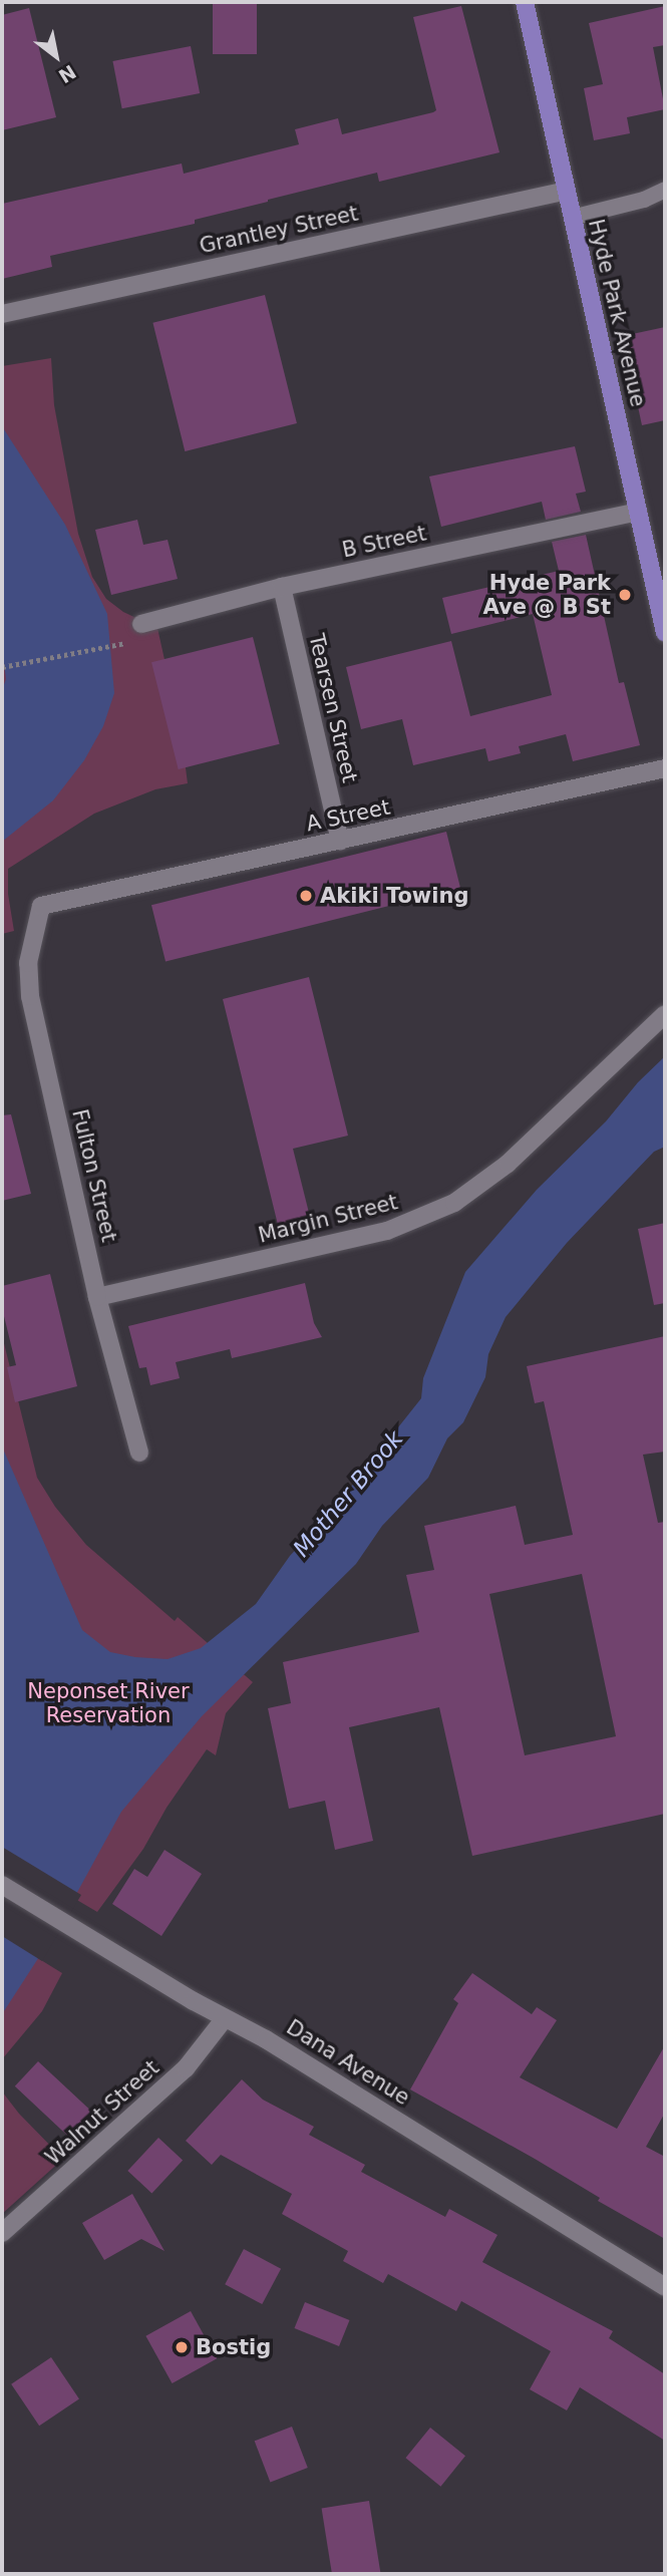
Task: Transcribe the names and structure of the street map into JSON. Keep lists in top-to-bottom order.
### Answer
{
  "streets": {
    "main road": ["Hyde Park Avenue"],
    "street": [
      "Grantley Street",
      "B Street",
      "Tearsen Street",
      "A Street",
      "Fulton Street",
      "Margin Street",
      "Dana Avenue",
      "Walnut Street"
    ]
  },
  "crossings": [
    ["Grantley Street", "Hyde Park Avenue"],
    ["Hyde Park Avenue", "B Street"],
    ["B Street", "Tearsen Street"],
    ["Tearsen Street", "A Street"],
    ["A Street", "Fulton Street"],
    ["Fulton Street", "Margin Street"],
    ["Dana Avenue", "Walnut Street"]
  ],
  "water": ["Mother Brook"],
  "parks": ["Neponset River Reservation"],
  "places": ["Hyde Park Ave @ B St", "Akiki Towing", "Bostig"],
  "north": "bottom right"
}
